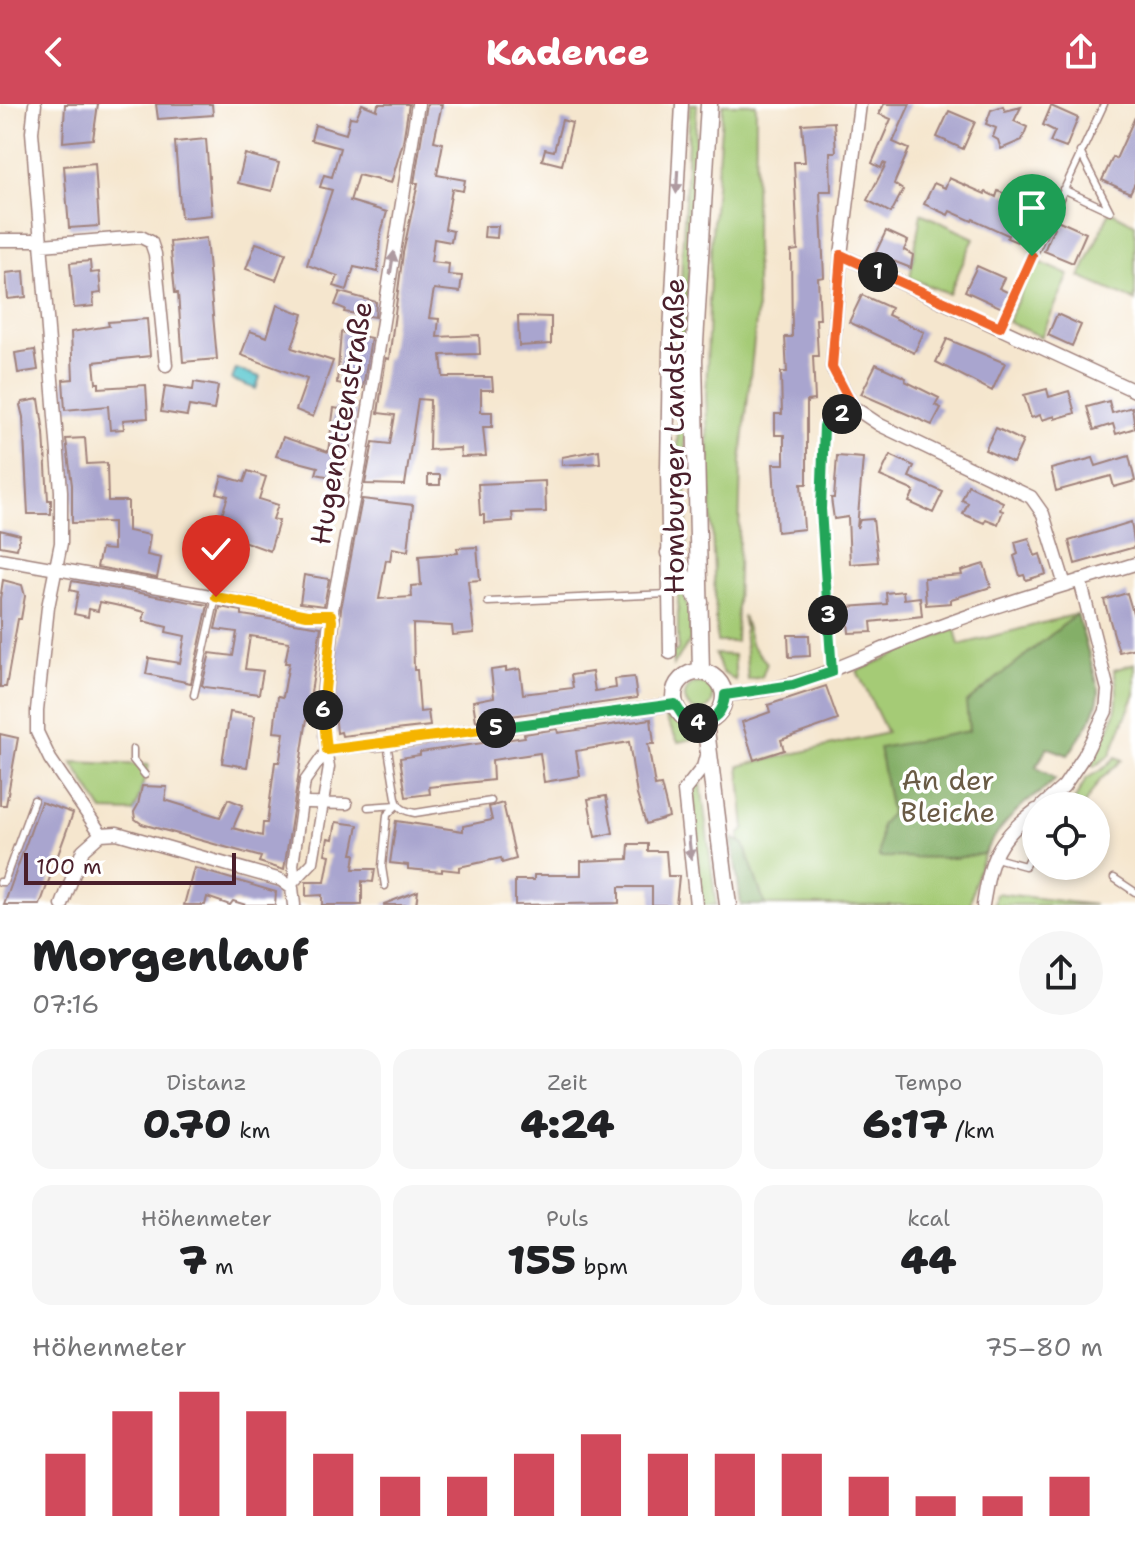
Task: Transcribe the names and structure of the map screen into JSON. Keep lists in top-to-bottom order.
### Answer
{
  "streets": {
    "street": ["Hugenottenstraße", "Homburger Landstraße"]
  },
  "one_way": ["Hugenottenstraße"],
  "parks": ["An der Bleiche"],
  "scale_bar": "100 m",
  "page": {
    "header": "Kadence",
    "pins": [
      "1",
      "2",
      "3",
      "6",
      "4",
      "5"
    ],
    "scale": "100 m",
    "heading": ["Morgenlauf", "07:16"],
    "stats": [
      ["Distanz", "0.70 km"],
      ["Zeit", "4:24"],
      ["Tempo", "6:17 /km"],
      ["Höhenmeter", "7 m"],
      ["Puls", "155 bpm"],
      ["kcal", "44"]
    ],
    "chart": ["Höhenmeter", "75–80 m"]
  }
}
